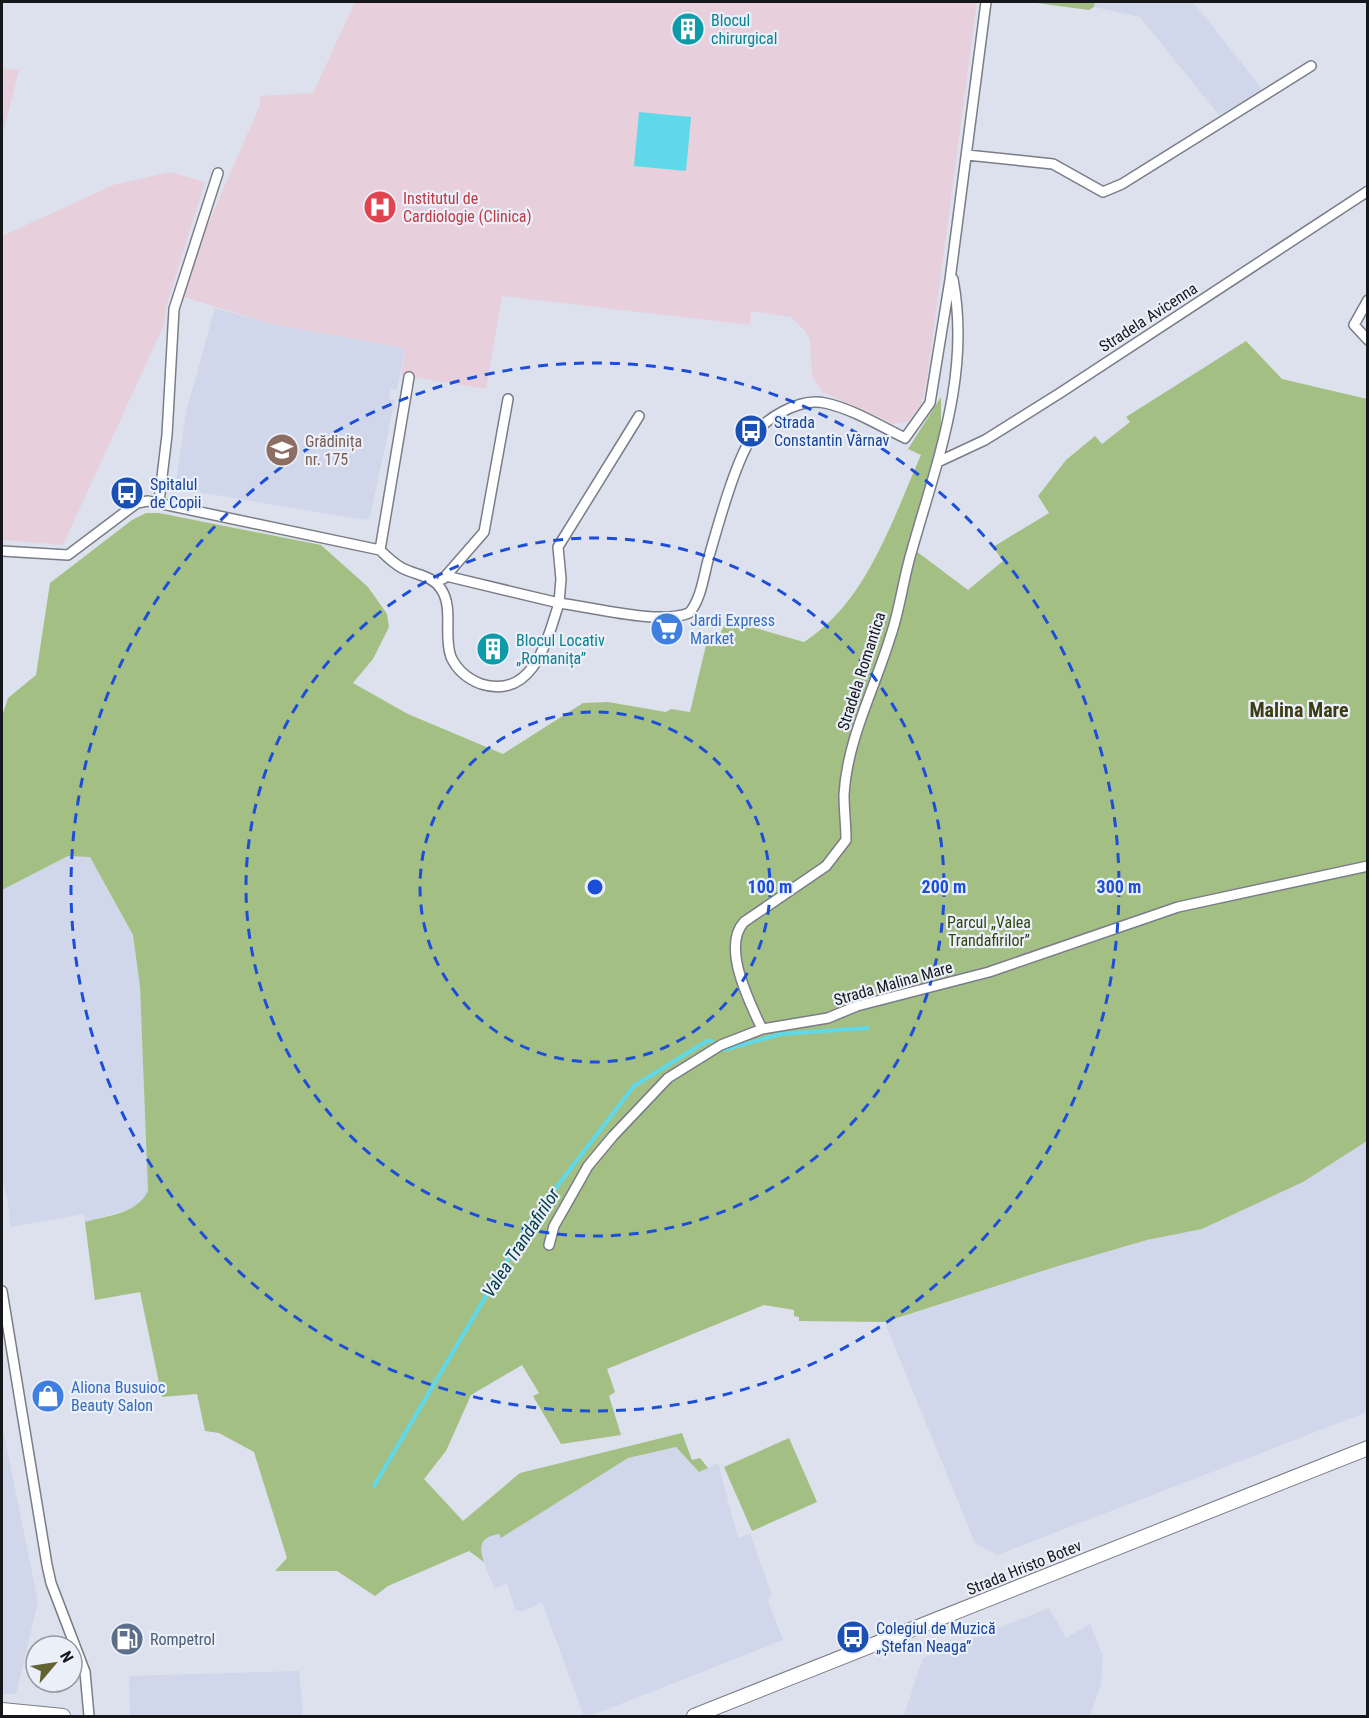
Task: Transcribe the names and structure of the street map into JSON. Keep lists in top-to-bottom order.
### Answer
{
  "streets": {
    "main road": ["Strada Hristo Botev"],
    "street": ["Stradela Avicenna", "Stradela Romantica", "Strada Malina Mare"]
  },
  "crossings": [
    ["Stradela Avicenna", "Stradela Romantica"],
    ["Stradela Romantica", "Strada Malina Mare"]
  ],
  "districts": ["Malina Mare"],
  "water": ["Valea Trandafirilor"],
  "parks": ["Parcul „Valea Trandafirilor”"],
  "places": {
    "building": ["Blocul chirurgical", "Blocul Locativ „Romanița”"],
    "hospital": ["Institutul de Cardiologie (Clinica)"],
    "bus stop": ["Strada Constantin Vârnav", "Spitalul de Copii", "Colegiul de Muzică „Ștefan Neaga”"],
    "school or university": ["Grădinița nr. 175"],
    "supermarket": ["Jardi Express Market"],
    "shop": ["Aliona Busuioc Beauty Salon"],
    "fuel station": ["Rompetrol"]
  },
  "north": "top right",
  "rings": ["100 m", "200 m", "300 m"]
}
